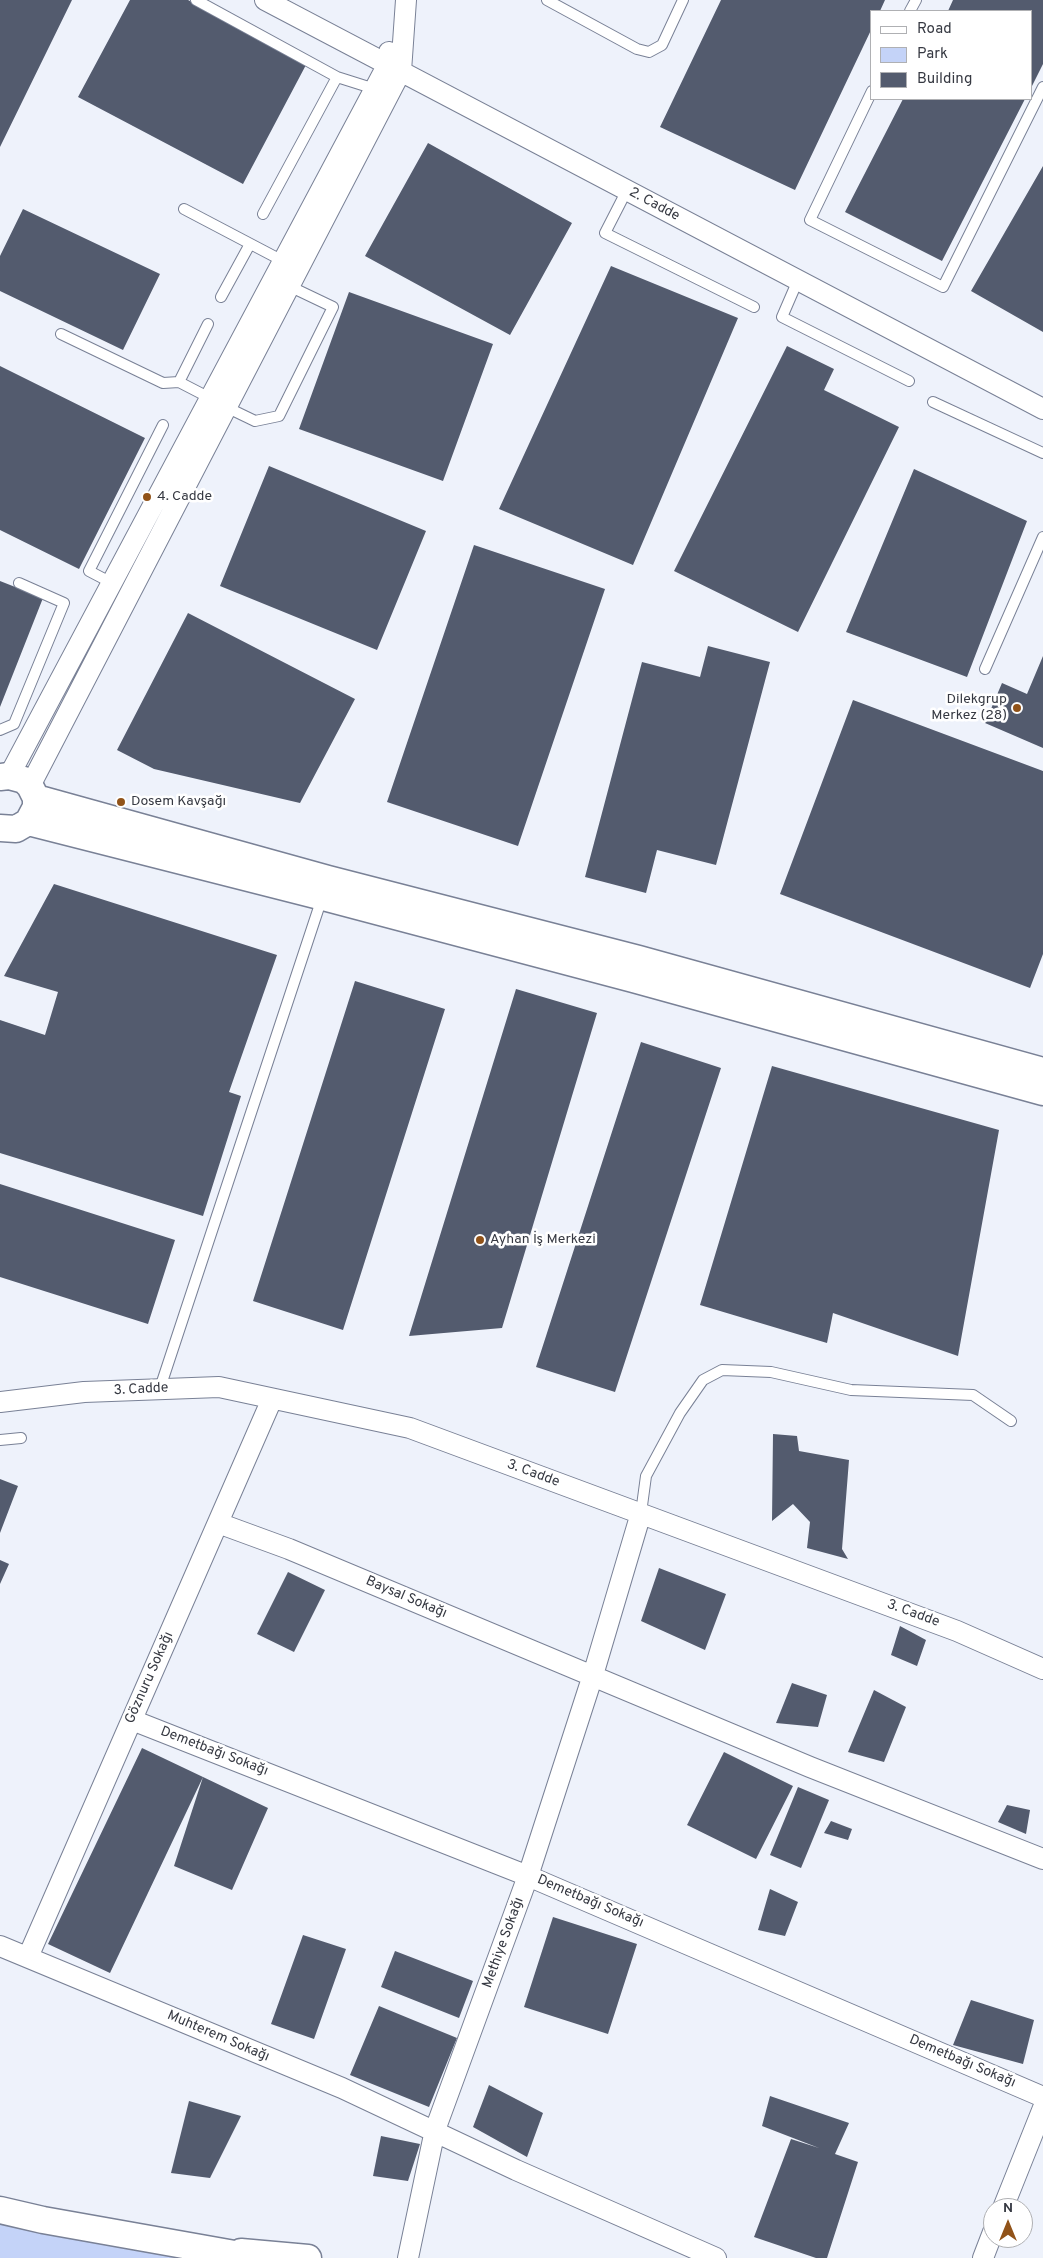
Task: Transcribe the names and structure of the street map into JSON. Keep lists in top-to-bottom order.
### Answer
{
  "streets": {
    "street": [
      "2. Cadde",
      "3. Cadde",
      "Baysal Sokağı",
      "Göznuru Sokağı",
      "Demetbağı Sokağı",
      "Methiye Sokağı",
      "Muhterem Sokağı"
    ]
  },
  "crossings": [
    ["3. Cadde", "Göznuru Sokağı"],
    ["3. Cadde", "Methiye Sokağı"],
    ["Baysal Sokağı", "Göznuru Sokağı"],
    ["Baysal Sokağı", "Methiye Sokağı"],
    ["Göznuru Sokağı", "Demetbağı Sokağı"],
    ["Göznuru Sokağı", "Muhterem Sokağı"],
    ["Demetbağı Sokağı", "Methiye Sokağı"],
    ["Methiye Sokağı", "Muhterem Sokağı"]
  ],
  "places": [
    "4. Cadde",
    "Dilekgrup Merkez (28)",
    "Dosem Kavşağı",
    "Ayhan İş Merkezi"
  ],
  "legend": ["Road", "Park", "Building"],
  "north": "top"
}
